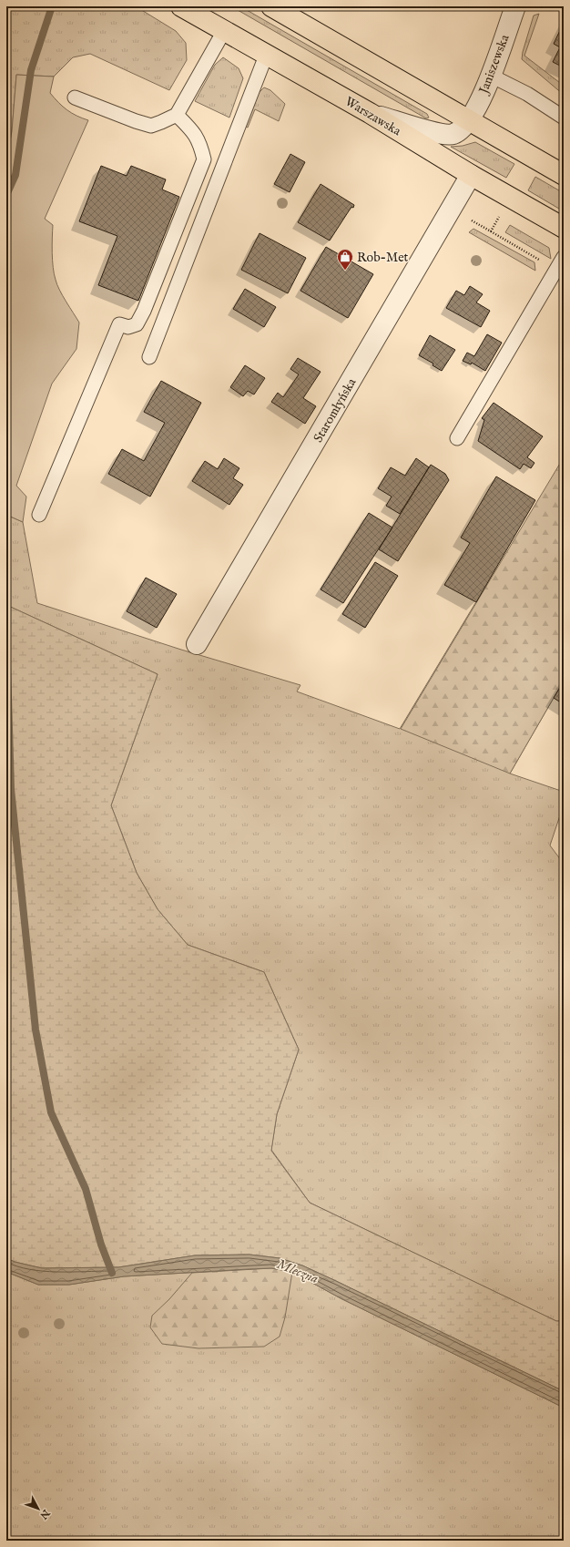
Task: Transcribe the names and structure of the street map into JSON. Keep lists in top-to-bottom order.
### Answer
{
  "streets": {
    "main road": ["Warszawska"],
    "street": ["Janiszewska", "Staromłyńska"]
  },
  "crossings": [
    ["Janiszewska", "Warszawska"],
    ["Warszawska", "Staromłyńska"]
  ],
  "water": ["Mleczna"],
  "places": {
    "shop": ["Rob-Met"]
  },
  "north": "bottom right"
}
